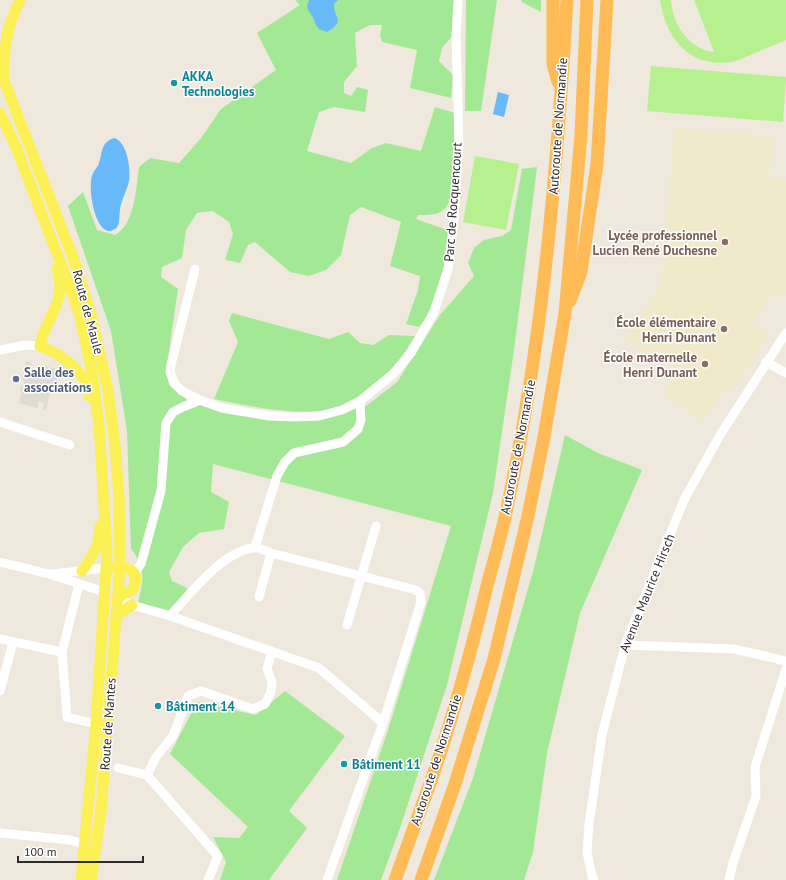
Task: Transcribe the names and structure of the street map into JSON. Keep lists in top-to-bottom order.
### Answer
{
  "streets": {
    "highway": ["Autoroute de Normandie"],
    "main road": ["Route de Maule", "Route de Mantes"],
    "street": ["Parc de Rocquencourt", "Avenue Maurice Hirsch"]
  },
  "crossings": [
    ["Route de Maule", "Route de Mantes"]
  ],
  "places": [
    "AKKA Technologies",
    "Lycée professionnel Lucien René Duchesne",
    "École élémentaire Henri Dunant",
    "École maternelle Henri Dunant",
    "Salle des associations",
    "Bâtiment 14",
    "Bâtiment 11"
  ],
  "scale_bar": "100 m"
}
